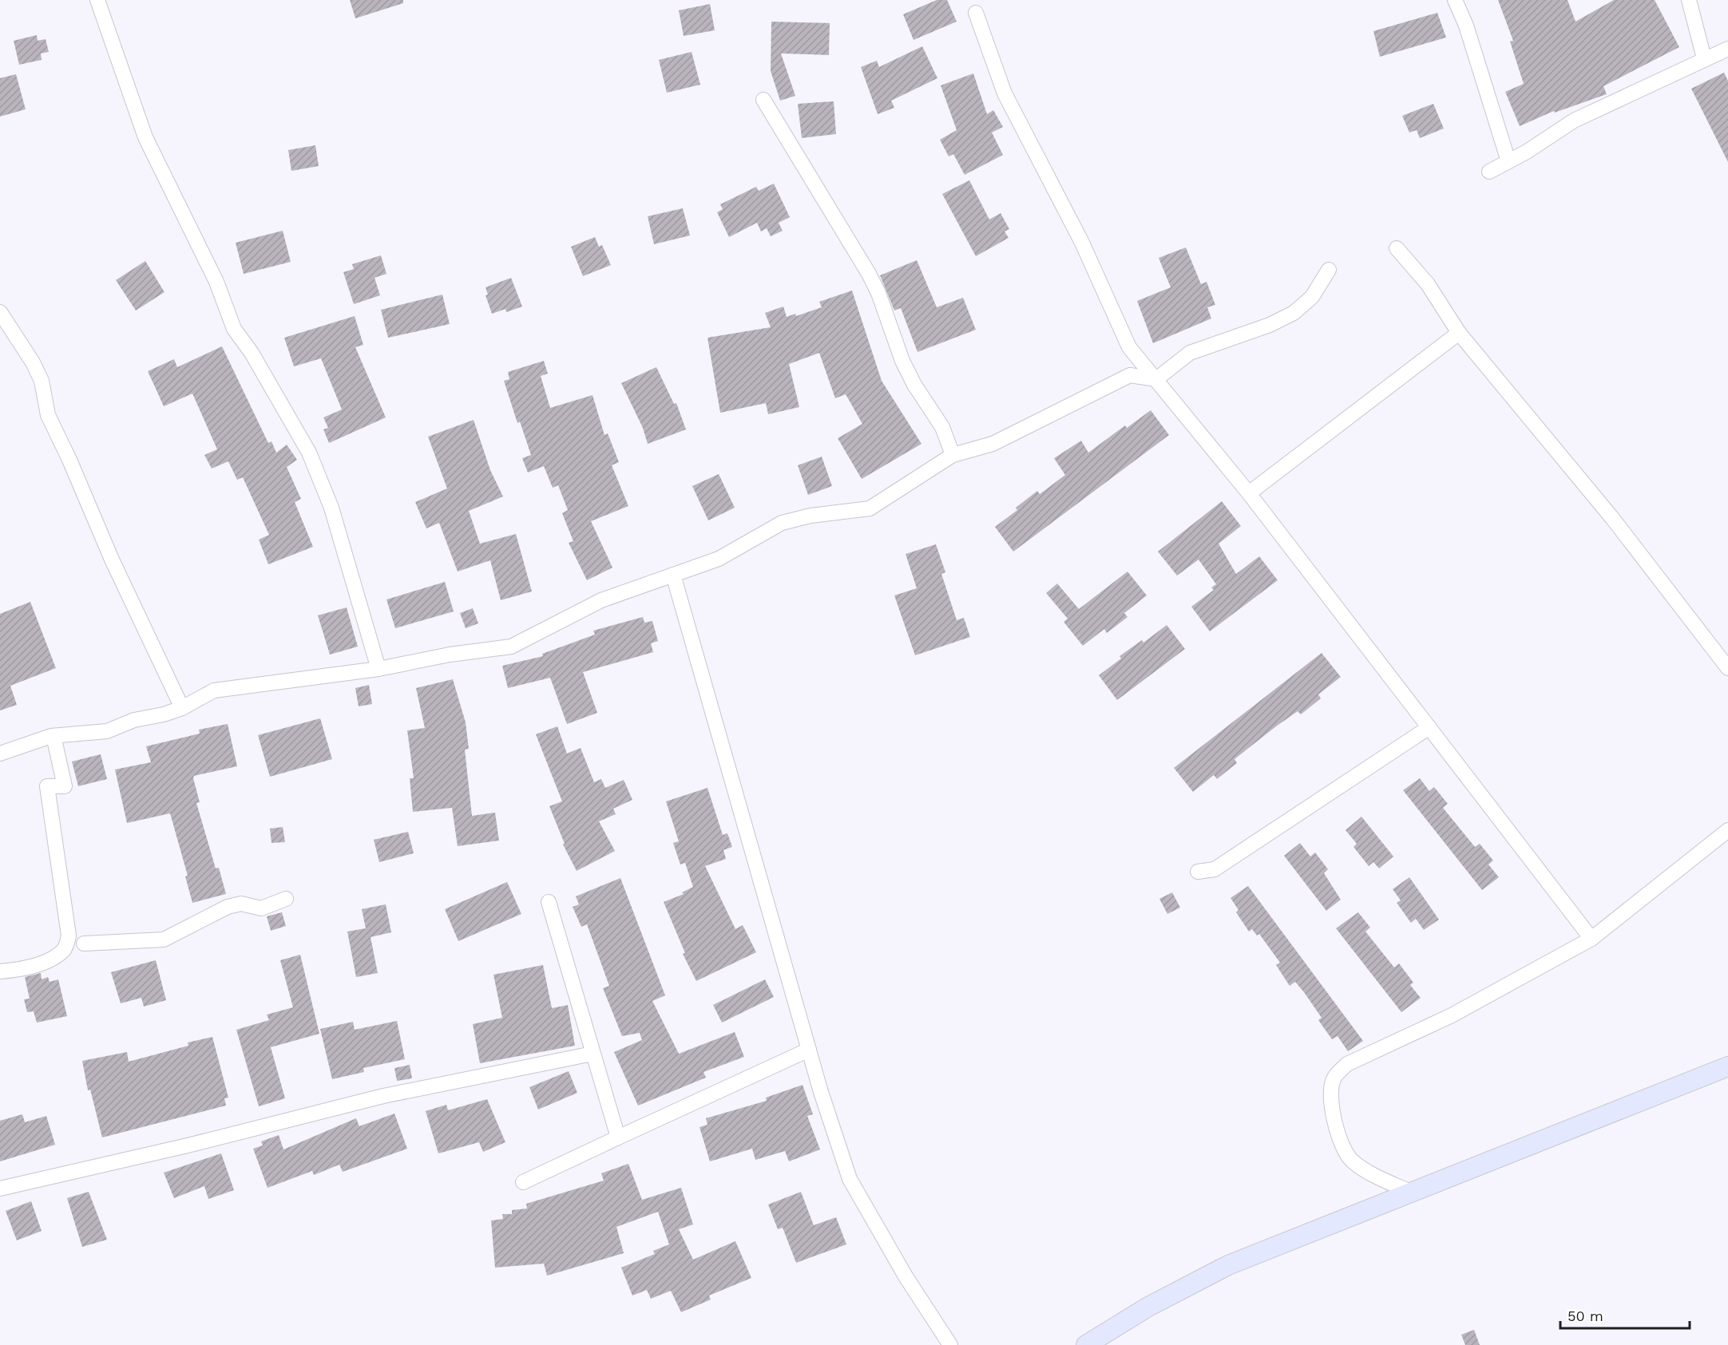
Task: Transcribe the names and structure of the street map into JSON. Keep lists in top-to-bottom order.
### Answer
{
  "scale_bar": "50 m"
}
